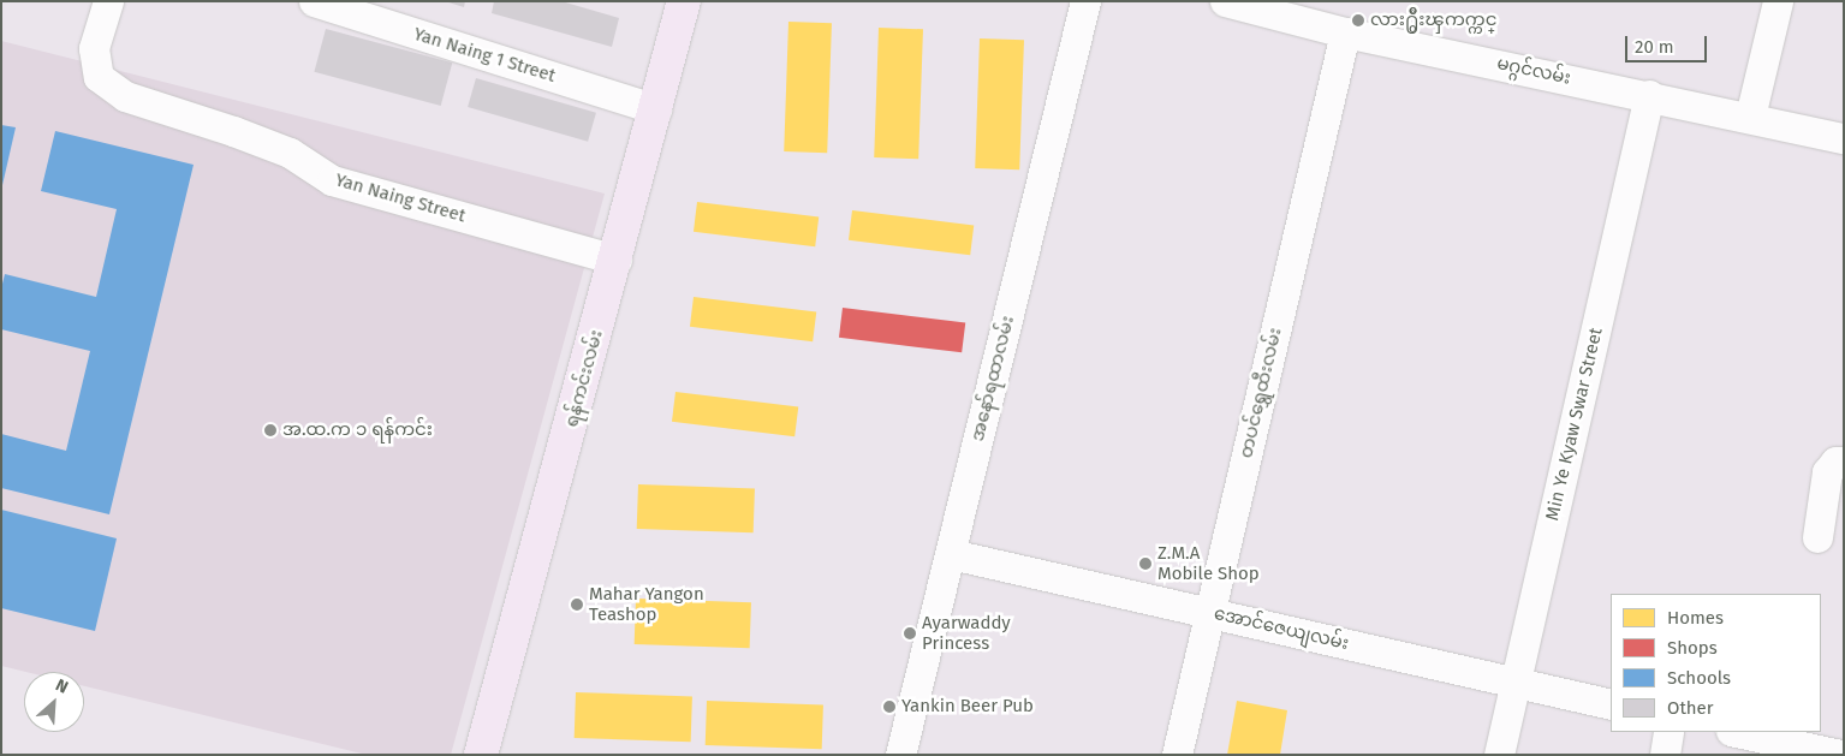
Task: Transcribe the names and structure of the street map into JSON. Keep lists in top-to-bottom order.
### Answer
{
  "streets": {
    "main road": ["ရန်ကင်းလမ်း"],
    "street": [
      "Yan Naing 1 Street",
      "မဂ္ဂင်လမ်း",
      "Yan Naing Street",
      "အနော်ရထာလမ်း",
      "တပင်ရွှေထီးလမ်း",
      "Min Ye Kyaw Swar Street",
      "အောင်ဇေယျလမ်း"
    ]
  },
  "crossings": [
    ["Yan Naing 1 Street", "ရန်ကင်းလမ်း"],
    ["မဂ္ဂင်လမ်း", "တပင်ရွှေထီးလမ်း"],
    ["မဂ္ဂင်လမ်း", "Min Ye Kyaw Swar Street"],
    ["Yan Naing Street", "ရန်ကင်းလမ်း"],
    ["အနော်ရထာလမ်း", "အောင်ဇေယျလမ်း"],
    ["တပင်ရွှေထီးလမ်း", "အောင်ဇေယျလမ်း"],
    ["Min Ye Kyaw Swar Street", "အောင်ဇေယျလမ်း"]
  ],
  "places": [
    "လား႐ွိဳးၾကက္ကင္",
    "အ.ထ.က ၁ ရန်ကင်း",
    "Z.M.A Mobile Shop",
    "Mahar Yangon Teashop",
    "Ayarwaddy Princess",
    "Yankin Beer Pub"
  ],
  "legend": [
    "Homes",
    "Shops",
    "Schools",
    "Other"
  ],
  "scale_bar": "20 m",
  "north": "top right"
}
